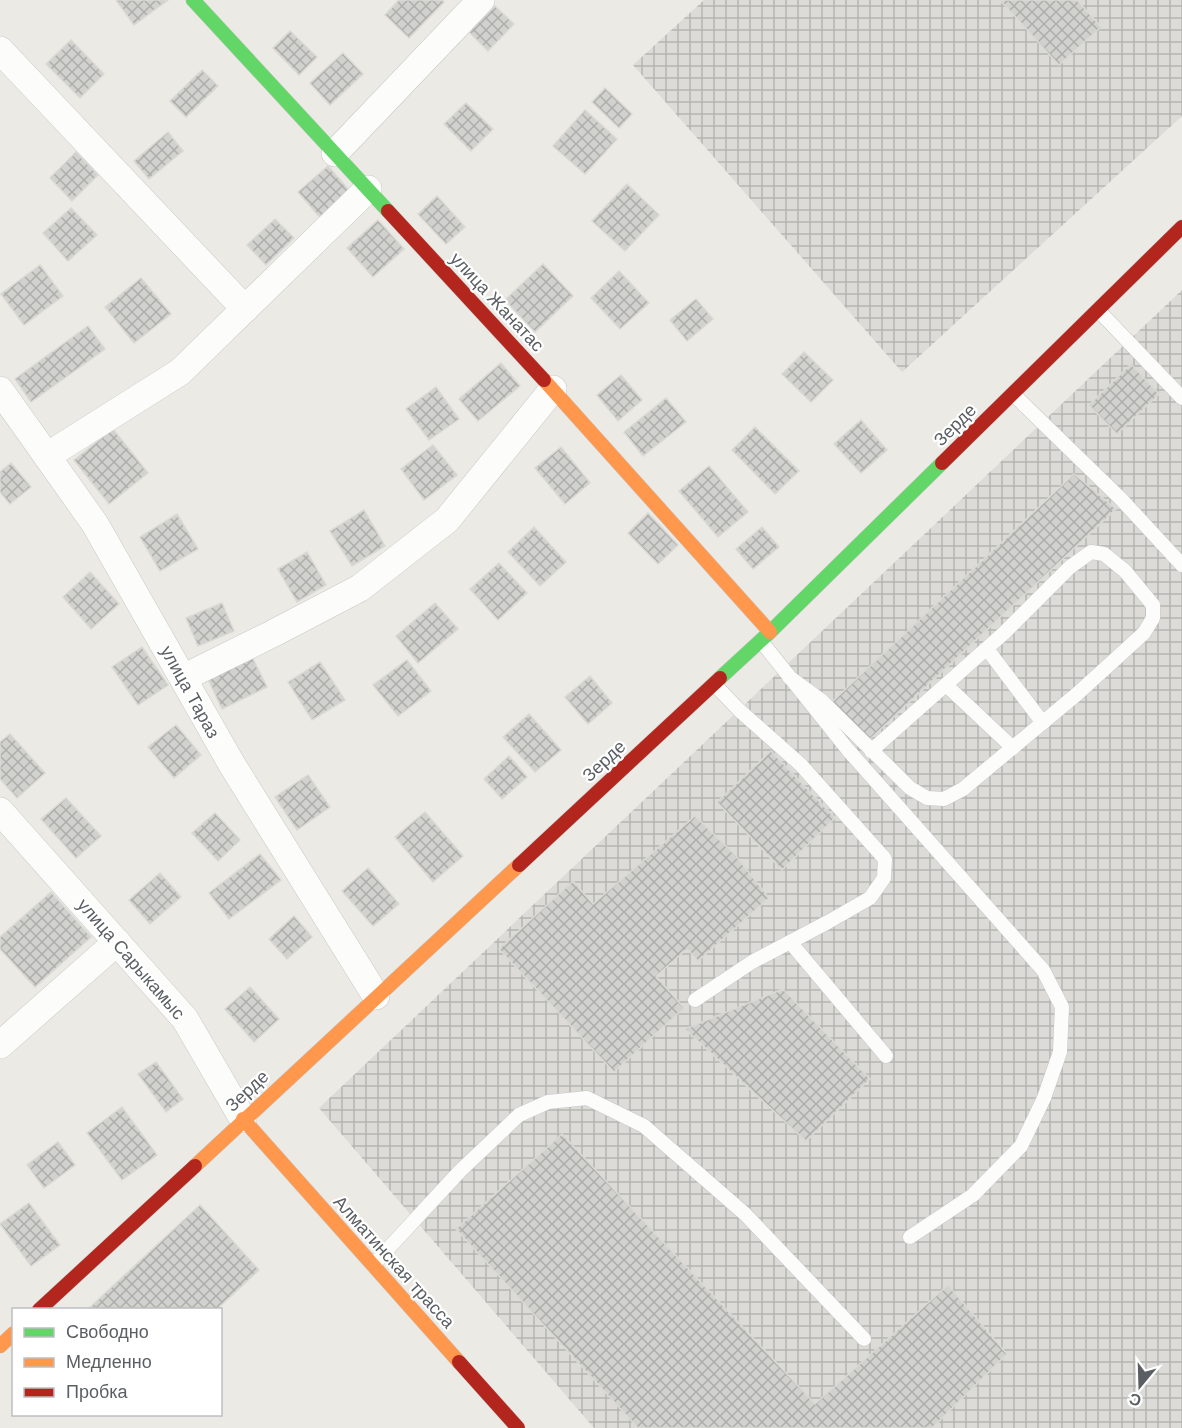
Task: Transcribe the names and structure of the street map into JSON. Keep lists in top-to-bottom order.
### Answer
{
  "streets": {
    "street": [
      "улица Жанатас",
      "Зерде",
      "улица Тараз",
      "улица Сарыкамыс",
      "Алматинская трасса"
    ]
  },
  "crossings": [
    ["улица Жанатас", "Зерде"],
    ["Зерде", "улица Тараз"],
    ["Зерде", "улица Сарыкамыс"],
    ["Зерде", "Алматинская трасса"],
    ["улица Сарыкамыс", "Алматинская трасса"]
  ],
  "legend": ["Свободно", "Медленно", "Пробка"],
  "north": "bottom"
}
